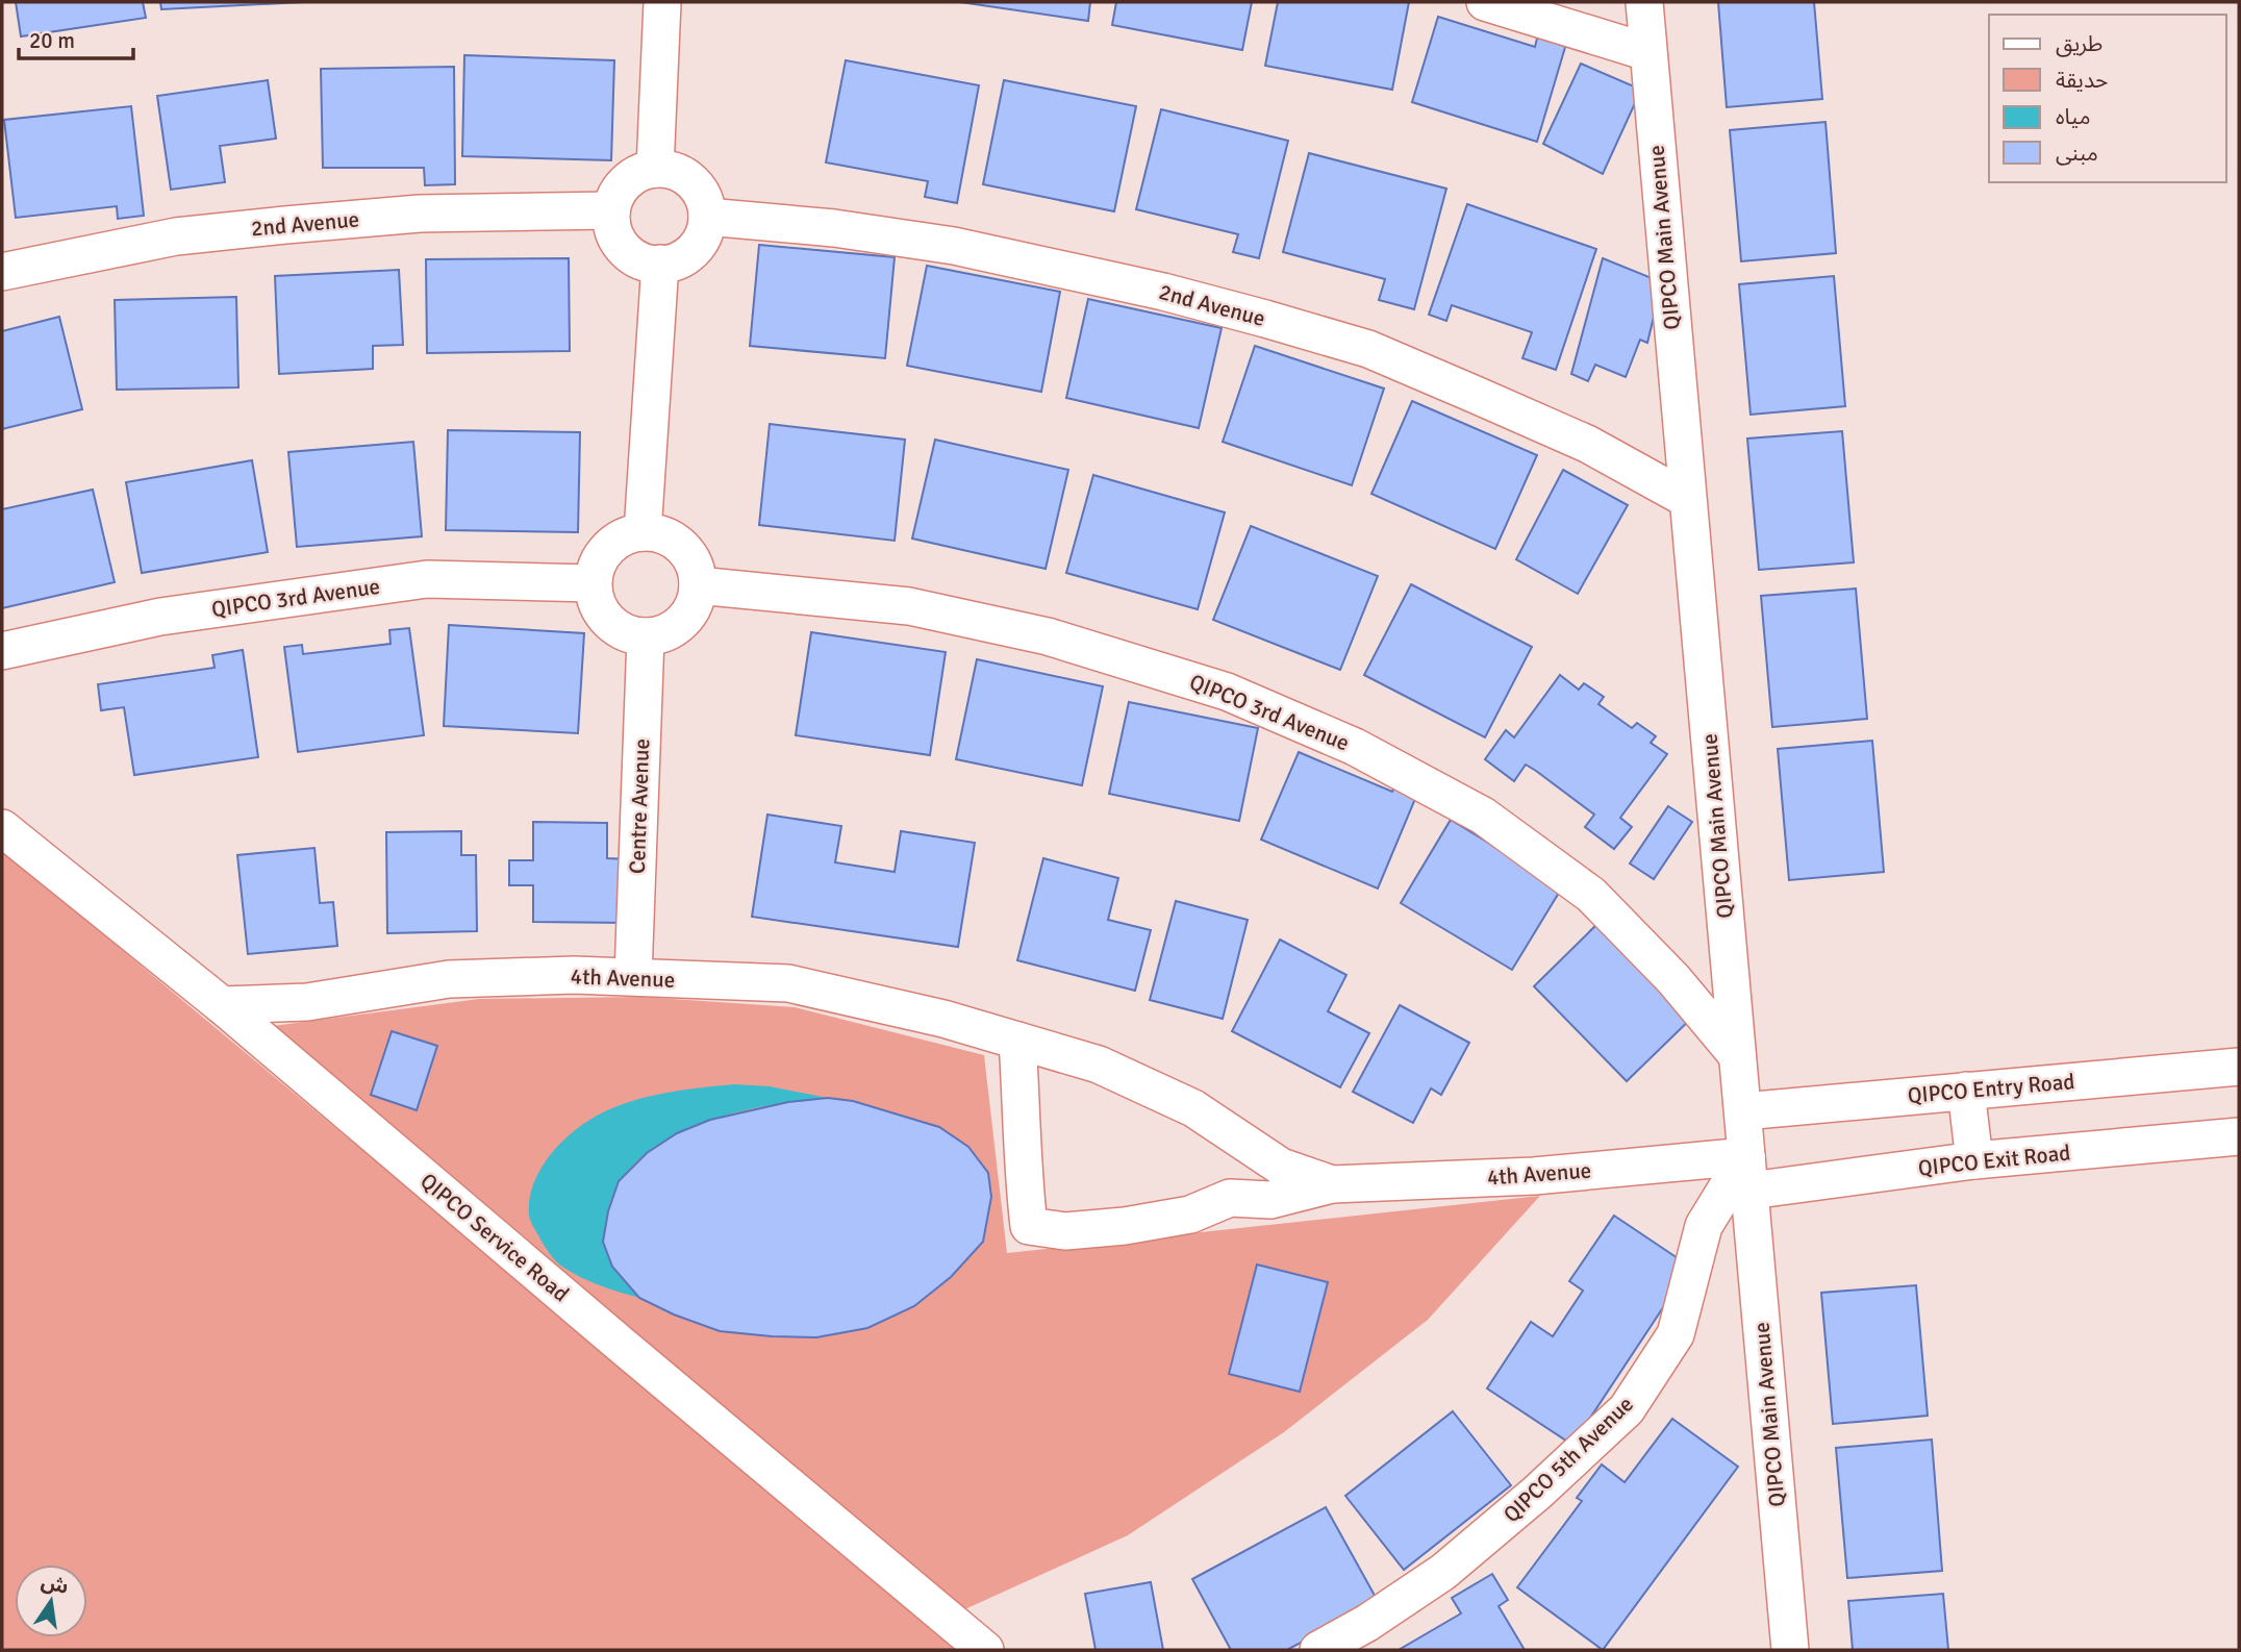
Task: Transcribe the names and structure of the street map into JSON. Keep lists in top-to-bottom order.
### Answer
{
  "streets": {
    "street": [
      "2nd Avenue",
      "QIPCO Main Avenue",
      "QIPCO 3rd Avenue",
      "Centre Avenue",
      "4th Avenue",
      "QIPCO Entry Road",
      "QIPCO Exit Road",
      "QIPCO Service Road",
      "QIPCO 5th Avenue"
    ]
  },
  "crossings": [
    ["2nd Avenue", "QIPCO Main Avenue"],
    ["QIPCO Main Avenue", "QIPCO 3rd Avenue"],
    ["QIPCO Main Avenue", "4th Avenue"],
    ["QIPCO Main Avenue", "QIPCO Entry Road"],
    ["QIPCO Main Avenue", "QIPCO Exit Road"],
    ["QIPCO Main Avenue", "QIPCO 5th Avenue"],
    ["QIPCO 3rd Avenue", "Centre Avenue"],
    ["Centre Avenue", "4th Avenue"],
    ["4th Avenue", "QIPCO Exit Road"],
    ["4th Avenue", "QIPCO Service Road"],
    ["4th Avenue", "QIPCO 5th Avenue"],
    ["QIPCO Exit Road", "QIPCO 5th Avenue"]
  ],
  "legend": [
    "طريق",
    "حديقة",
    "مياه",
    "مبنى"
  ],
  "scale_bar": "20 m",
  "north": "top"
}
